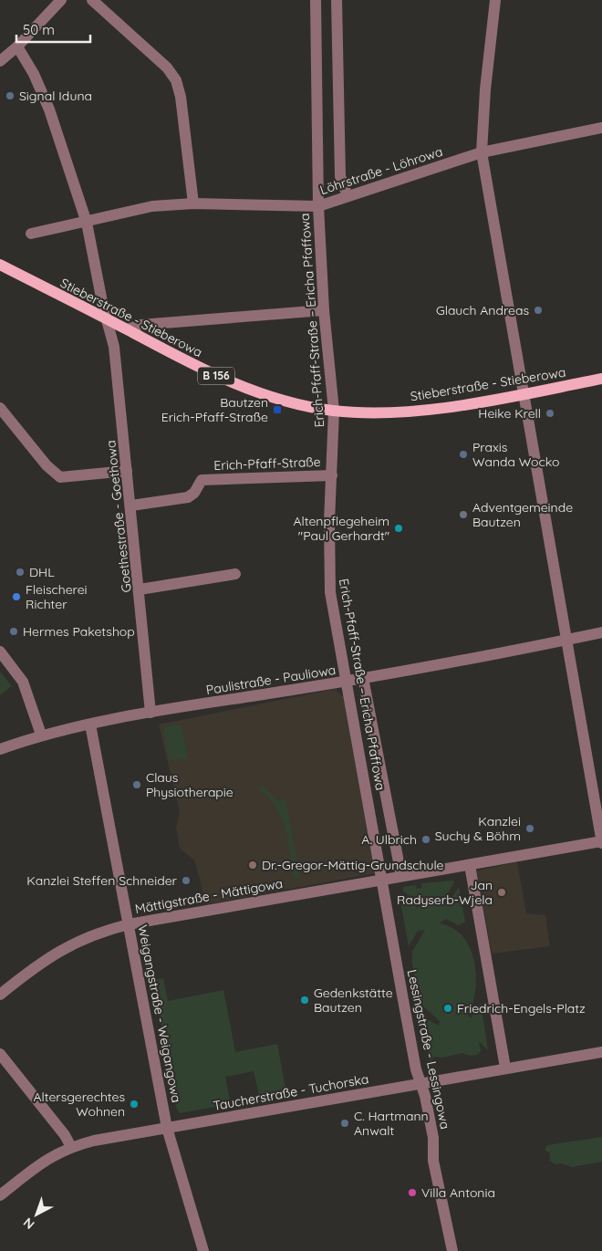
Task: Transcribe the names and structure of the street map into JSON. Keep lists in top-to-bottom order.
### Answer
{
  "streets": {
    "main road": ["Stieberstraße - Stieberowa", "B 156"],
    "street": [
      "Löhrstraße - Löhrowa",
      "Erich-Pfaff-Straße – Ericha Pfaffowa",
      "Erich-Pfaff-Straße",
      "Goethestraße - Goethowa",
      "Paulistraße - Pauliowa",
      "Mättigstraße - Mättigowa",
      "Weigangstraße - Weigangowa",
      "Lessingstraße - Lessingowa",
      "Taucherstraße - Tuchorska"
    ]
  },
  "crossings": [
    ["Löhrstraße - Löhrowa", "Erich-Pfaff-Straße – Ericha Pfaffowa"],
    ["Löhrstraße - Löhrowa", "Goethestraße - Goethowa"],
    ["Stieberstraße - Stieberowa", "Erich-Pfaff-Straße – Ericha Pfaffowa"],
    ["Stieberstraße - Stieberowa", "Goethestraße - Goethowa"],
    ["Erich-Pfaff-Straße – Ericha Pfaffowa", "Erich-Pfaff-Straße"],
    ["Erich-Pfaff-Straße – Ericha Pfaffowa", "Paulistraße - Pauliowa"],
    ["Erich-Pfaff-Straße – Ericha Pfaffowa", "Mättigstraße - Mättigowa"],
    ["Erich-Pfaff-Straße – Ericha Pfaffowa", "Lessingstraße - Lessingowa"],
    ["Erich-Pfaff-Straße", "Goethestraße - Goethowa"],
    ["Goethestraße - Goethowa", "Paulistraße - Pauliowa"],
    ["Paulistraße - Pauliowa", "Weigangstraße - Weigangowa"],
    ["Mättigstraße - Mättigowa", "Weigangstraße - Weigangowa"],
    ["Mättigstraße - Mättigowa", "Lessingstraße - Lessingowa"],
    ["Weigangstraße - Weigangowa", "Taucherstraße - Tuchorska"],
    ["Lessingstraße - Lessingowa", "Taucherstraße - Tuchorska"]
  ],
  "places": {
    "other": [
      "Signal Iduna",
      "Glauch Andreas",
      "Heike Krell",
      "Praxis Wanda Wocko",
      "Adventgemeinde Bautzen",
      "Altenpflegeheim \"Paul Gerhardt\"",
      "DHL",
      "Fleischerei Richter",
      "Hermes Paketshop",
      "Claus Physiotherapie",
      "Kanzlei Suchy & Böhm",
      "A. Ulbrich",
      "Dr.-Gregor-Mättig-Grundschule",
      "Kanzlei Steffen Schneider",
      "Jan Radyserb-Wjela",
      "Gedenkstätte Bautzen",
      "Friedrich-Engels-Platz",
      "Altersgerechtes Wohnen",
      "C. Hartmann Anwalt",
      "Villa Antonia"
    ],
    "transit": ["Bautzen Erich-Pfaff-Straße"]
  },
  "scale_bar": "50 m",
  "north": "bottom left"
}
